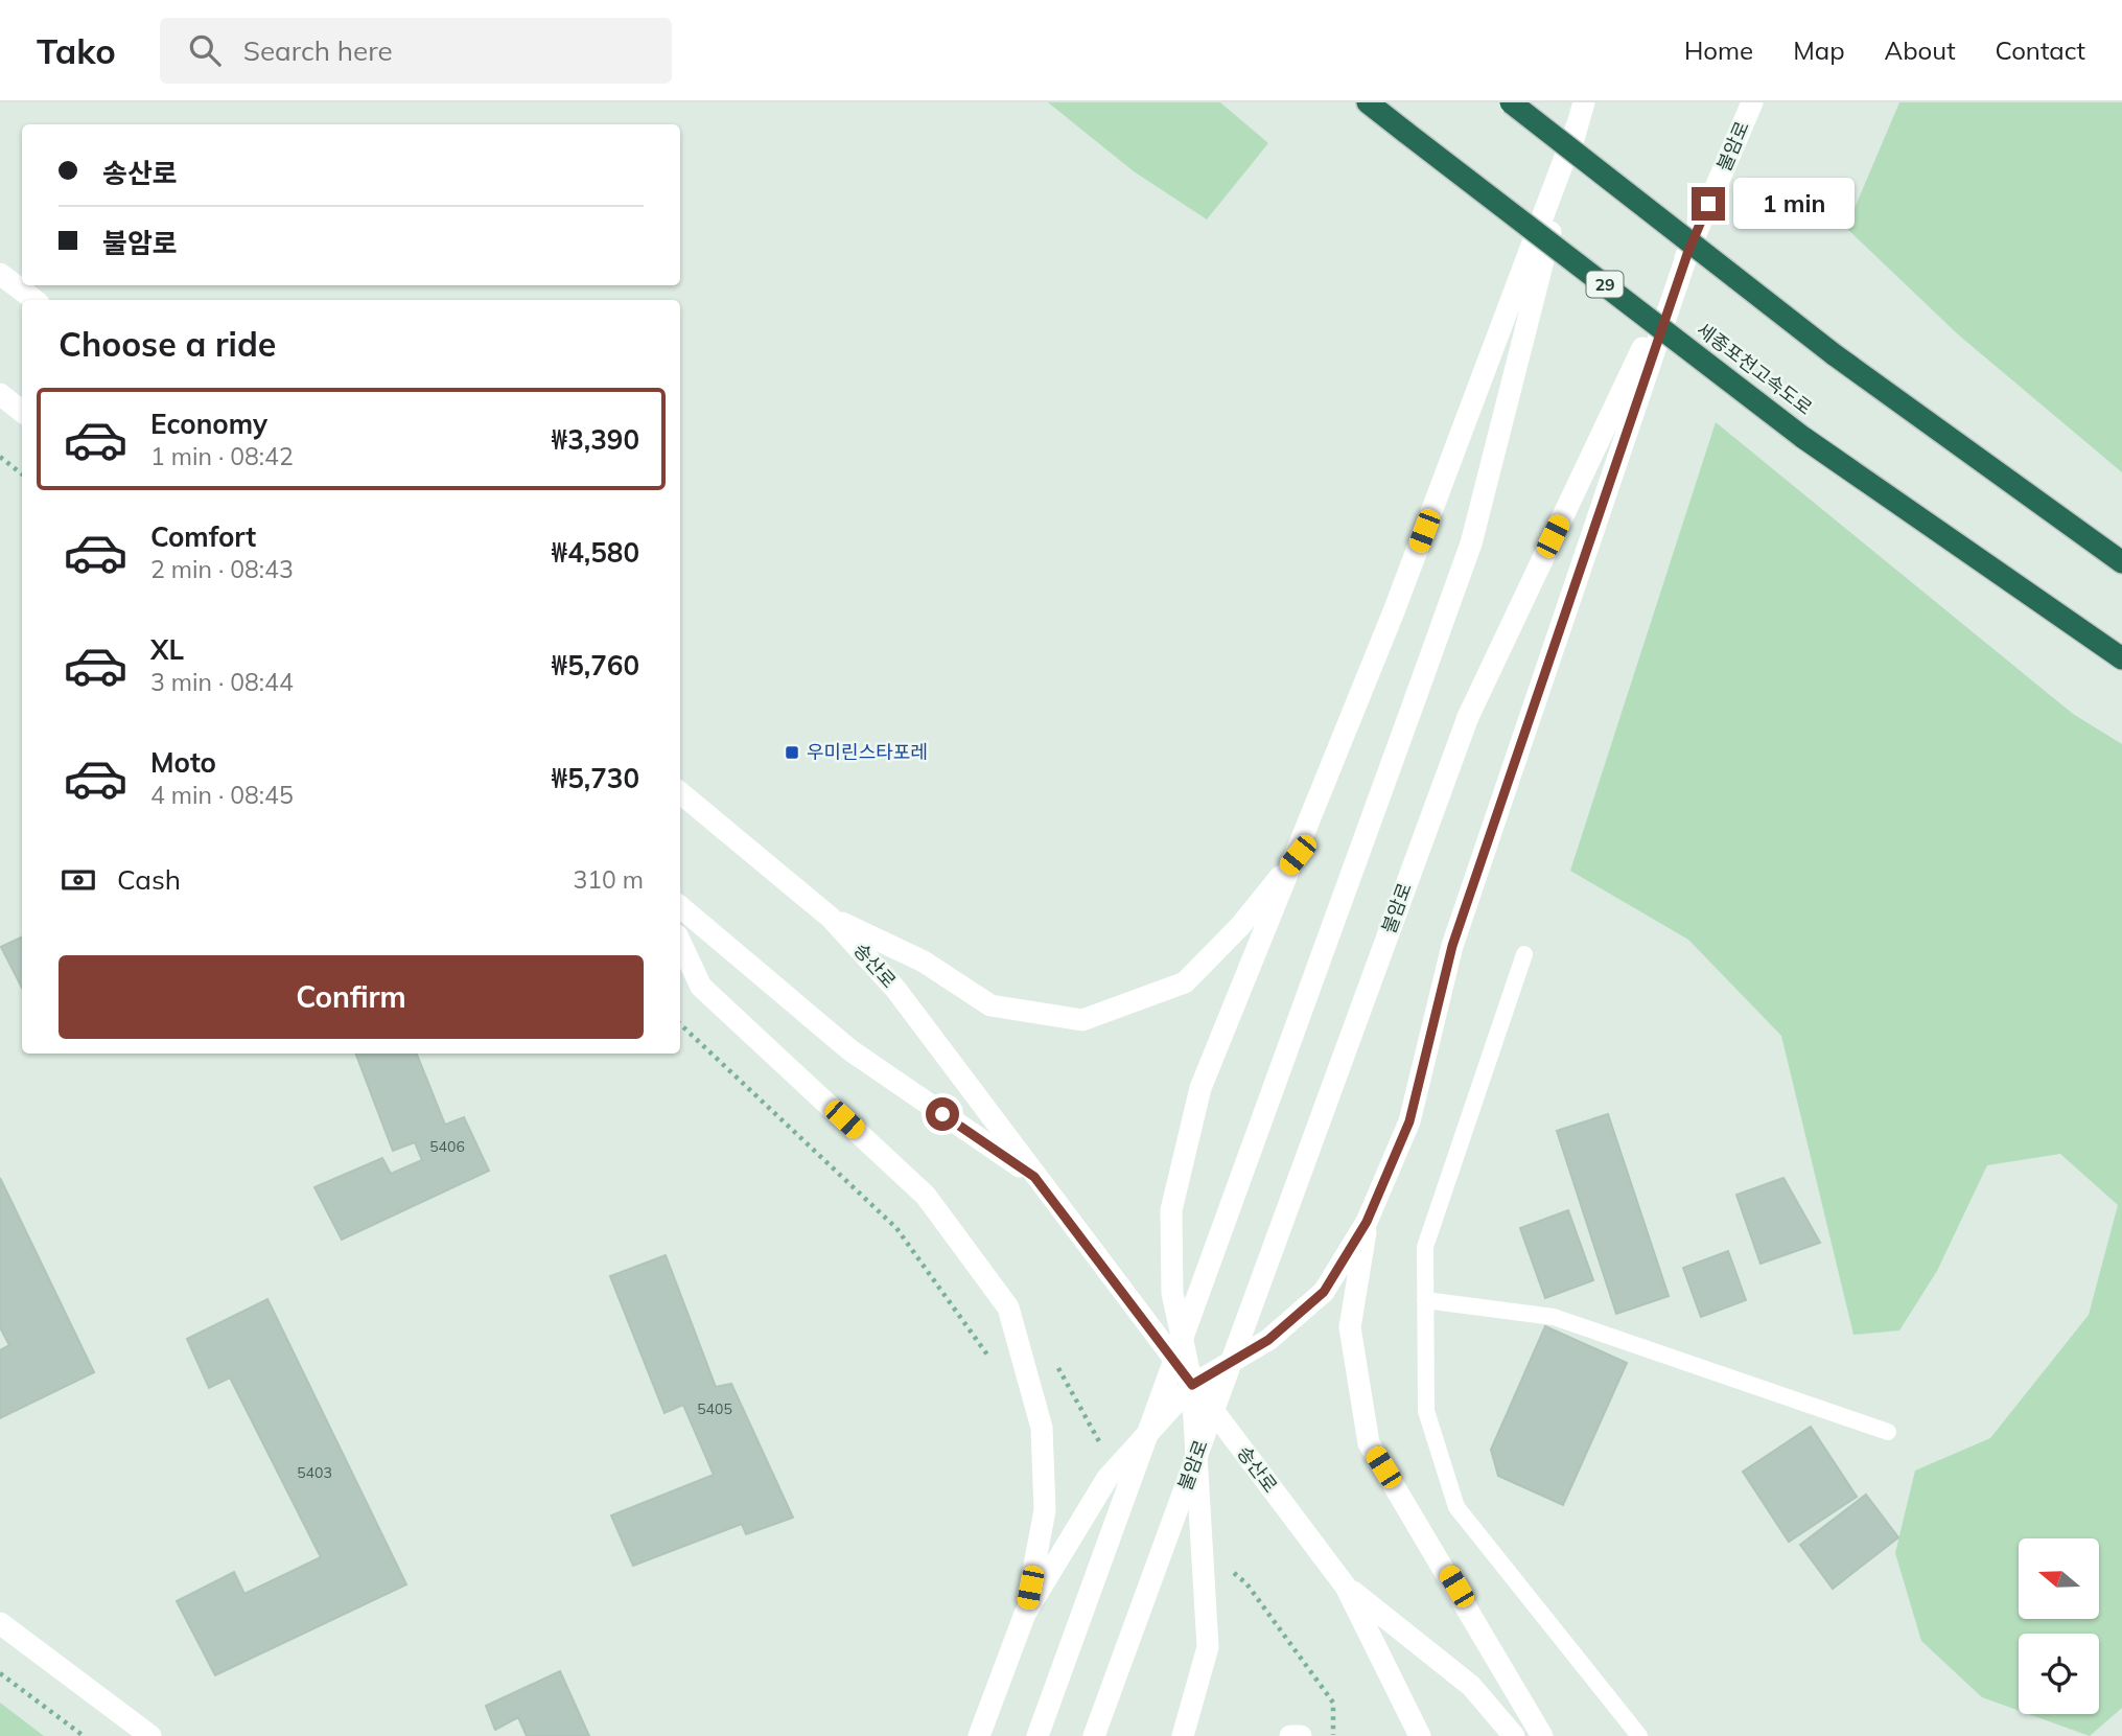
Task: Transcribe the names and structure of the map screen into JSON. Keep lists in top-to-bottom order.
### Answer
{
  "streets": {
    "highway": ["29", "세종포천고속도로"],
    "street": ["불암로", "송산로"]
  },
  "places": {
    "transit": ["우미린스타포레"]
  },
  "house_numbers": ["5406", "5405", "5403"],
  "north": "left",
  "page": {
    "header": "Tako",
    "search": "Search here",
    "nav": [
      "Home",
      "Map",
      "About",
      "Contact"
    ],
    "banner": ["송산로", "불암로"],
    "bubble": "1 min",
    "heading": "Choose a ride",
    "list": [
      {
        "name": "Economy",
        "note": "1 min · 08:42",
        "value": "₩3,390"
      },
      {
        "name": "Comfort",
        "note": "2 min · 08:43",
        "value": "₩4,580"
      },
      {
        "name": "XL",
        "note": "3 min · 08:44",
        "value": "₩5,760"
      },
      {
        "name": "Moto",
        "note": "4 min · 08:45",
        "value": "₩5,730"
      }
    ],
    "pay": ["Cash", "310 m"],
    "buttons": "Confirm"
  }
}
